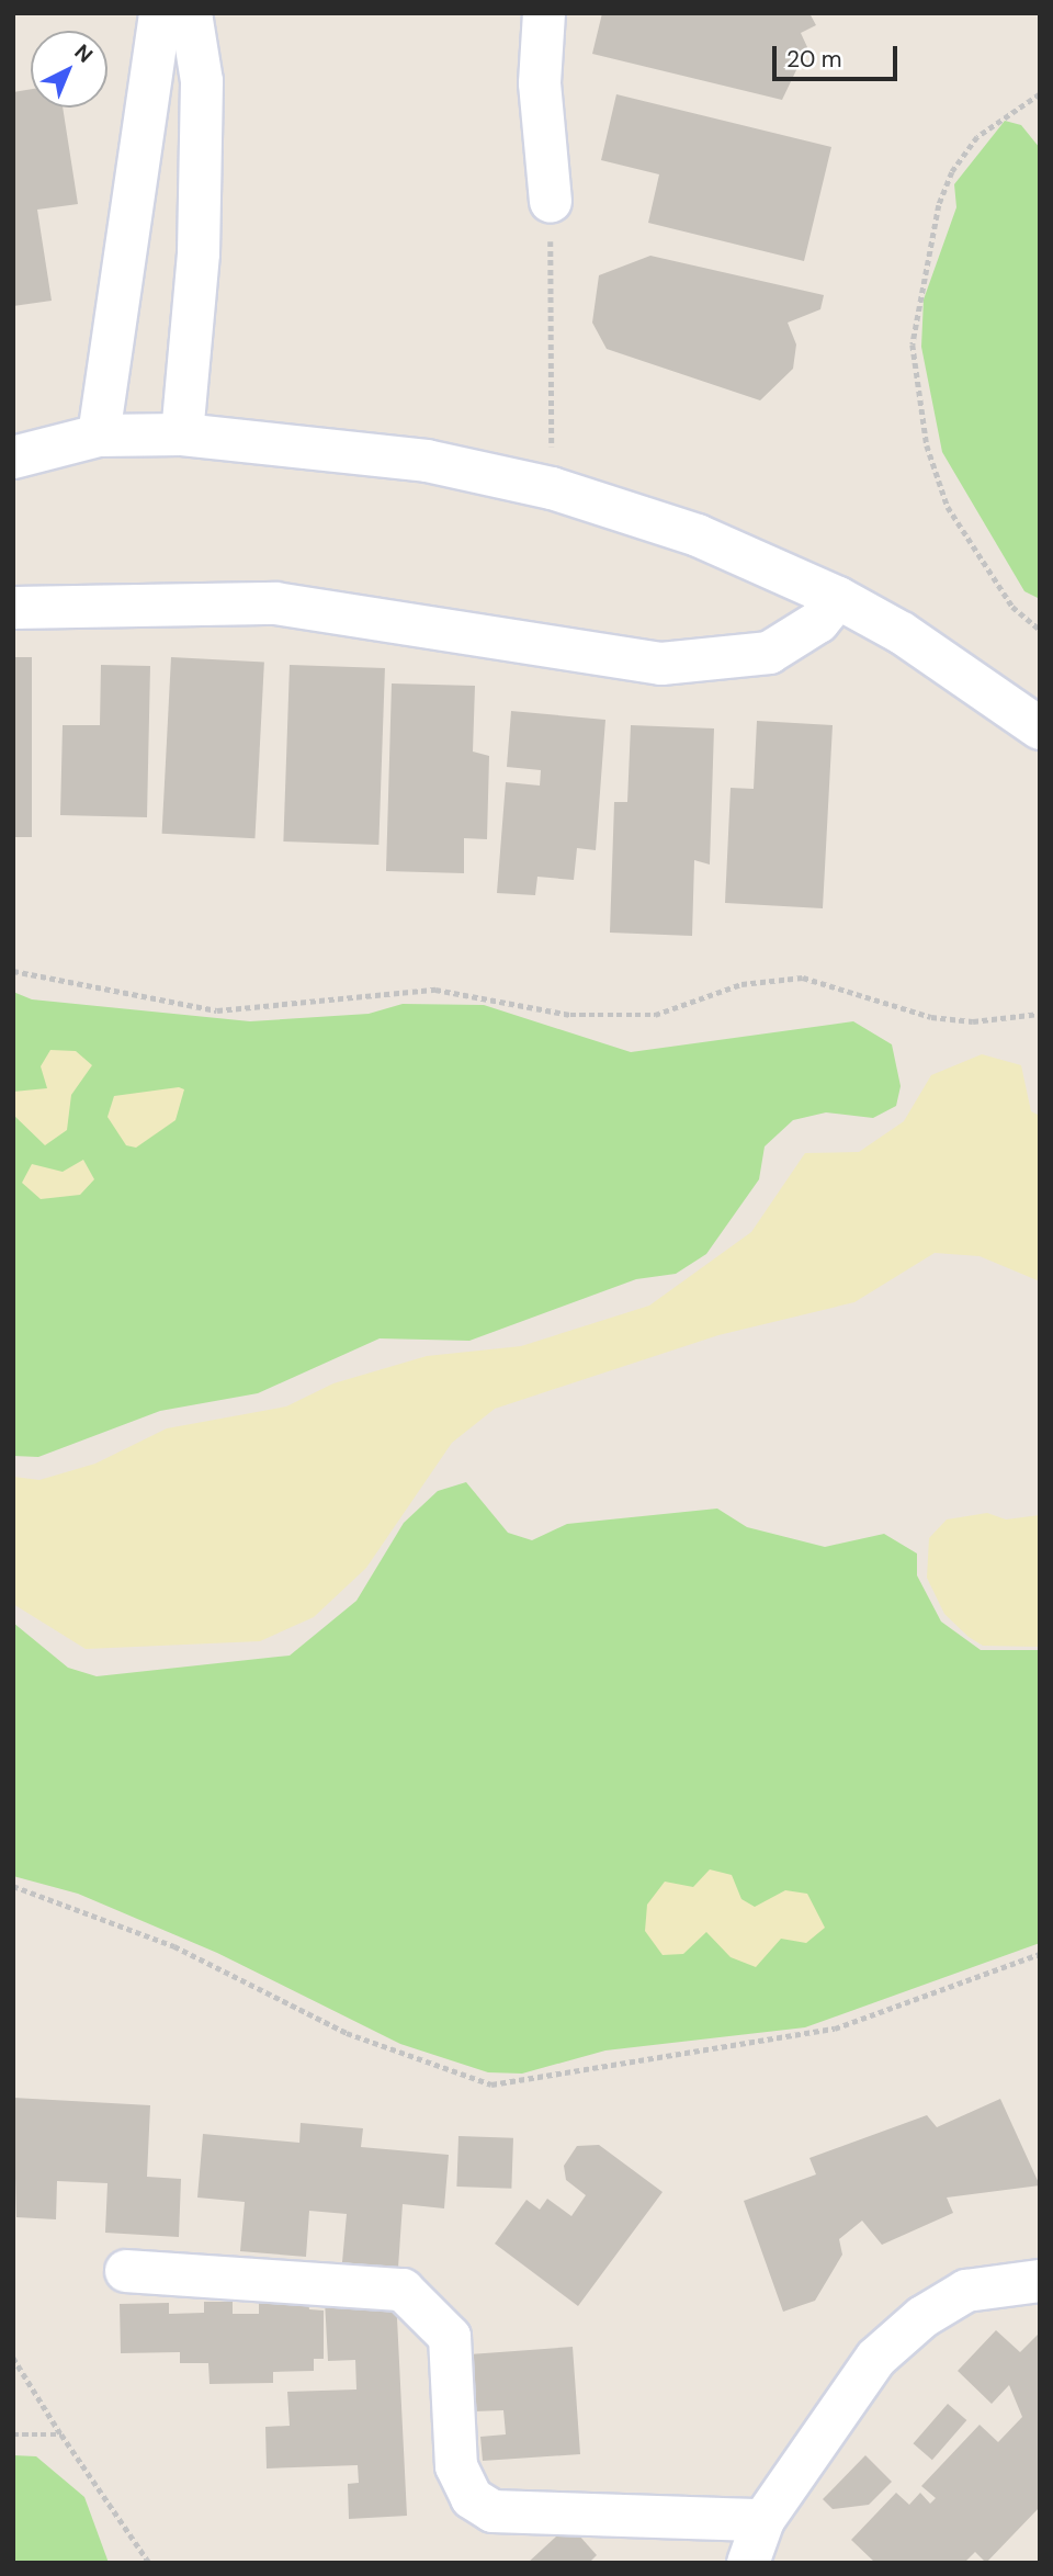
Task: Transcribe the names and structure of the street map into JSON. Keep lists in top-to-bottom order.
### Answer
{
  "scale_bar": "20 m",
  "north": "top right"
}
